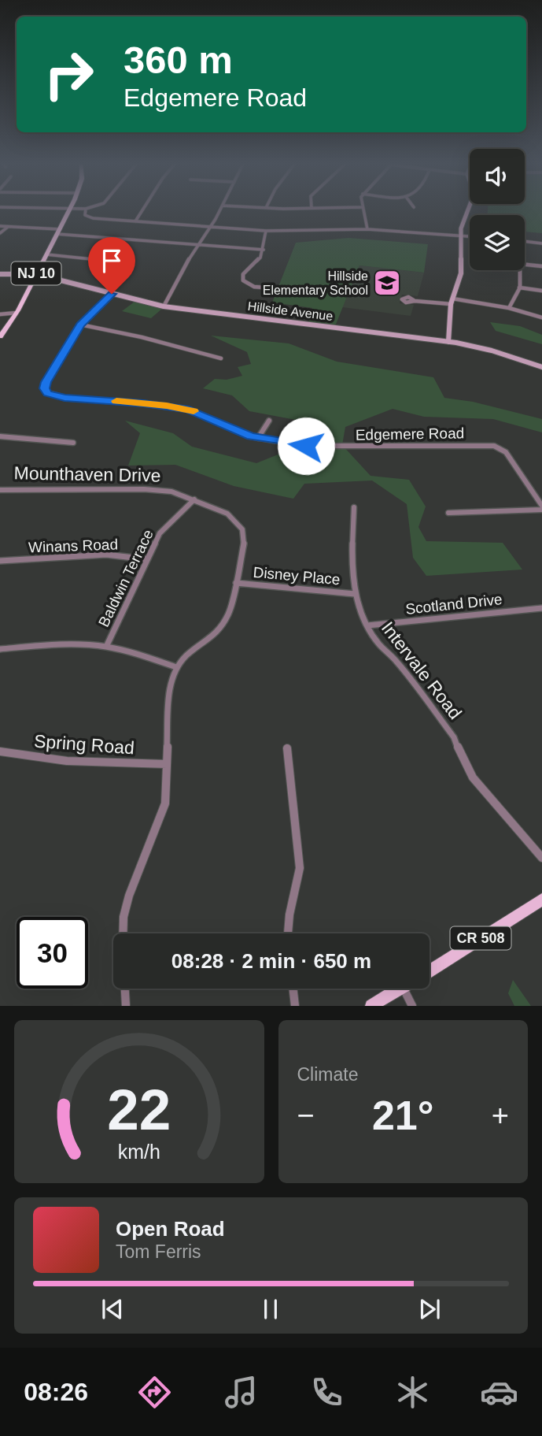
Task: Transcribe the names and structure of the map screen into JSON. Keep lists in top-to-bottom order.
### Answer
{
  "streets": {
    "main road": ["NJ 10", "CR 508"],
    "street": [
      "Hillside Avenue",
      "Edgemere Road",
      "Mounthaven Drive",
      "Winans Road",
      "Disney Place",
      "Baldwin Terrace",
      "Scotland Drive",
      "Intervale Road",
      "Spring Road"
    ]
  },
  "crossings": [
    ["NJ 10", "Hillside Avenue"],
    ["Hillside Avenue", "Edgemere Road"],
    ["Mounthaven Drive", "Disney Place"],
    ["Mounthaven Drive", "Baldwin Terrace"],
    ["Winans Road", "Baldwin Terrace"],
    ["Disney Place", "Intervale Road"],
    ["Scotland Drive", "Intervale Road"]
  ],
  "places": {
    "school or university": ["Hillside Elementary School"]
  },
  "page": {
    "turn": ["360 m", "Edgemere Road"],
    "limit": "30",
    "trip": "08:28 · 2 min · 650 m",
    "tile": "Climate",
    "heat": ["−", "21°", "+"],
    "song": ["Open Road", "Tom Ferris"],
    "tabs": "08:26",
    "gauge": ["22", "km/h"]
  }
}
